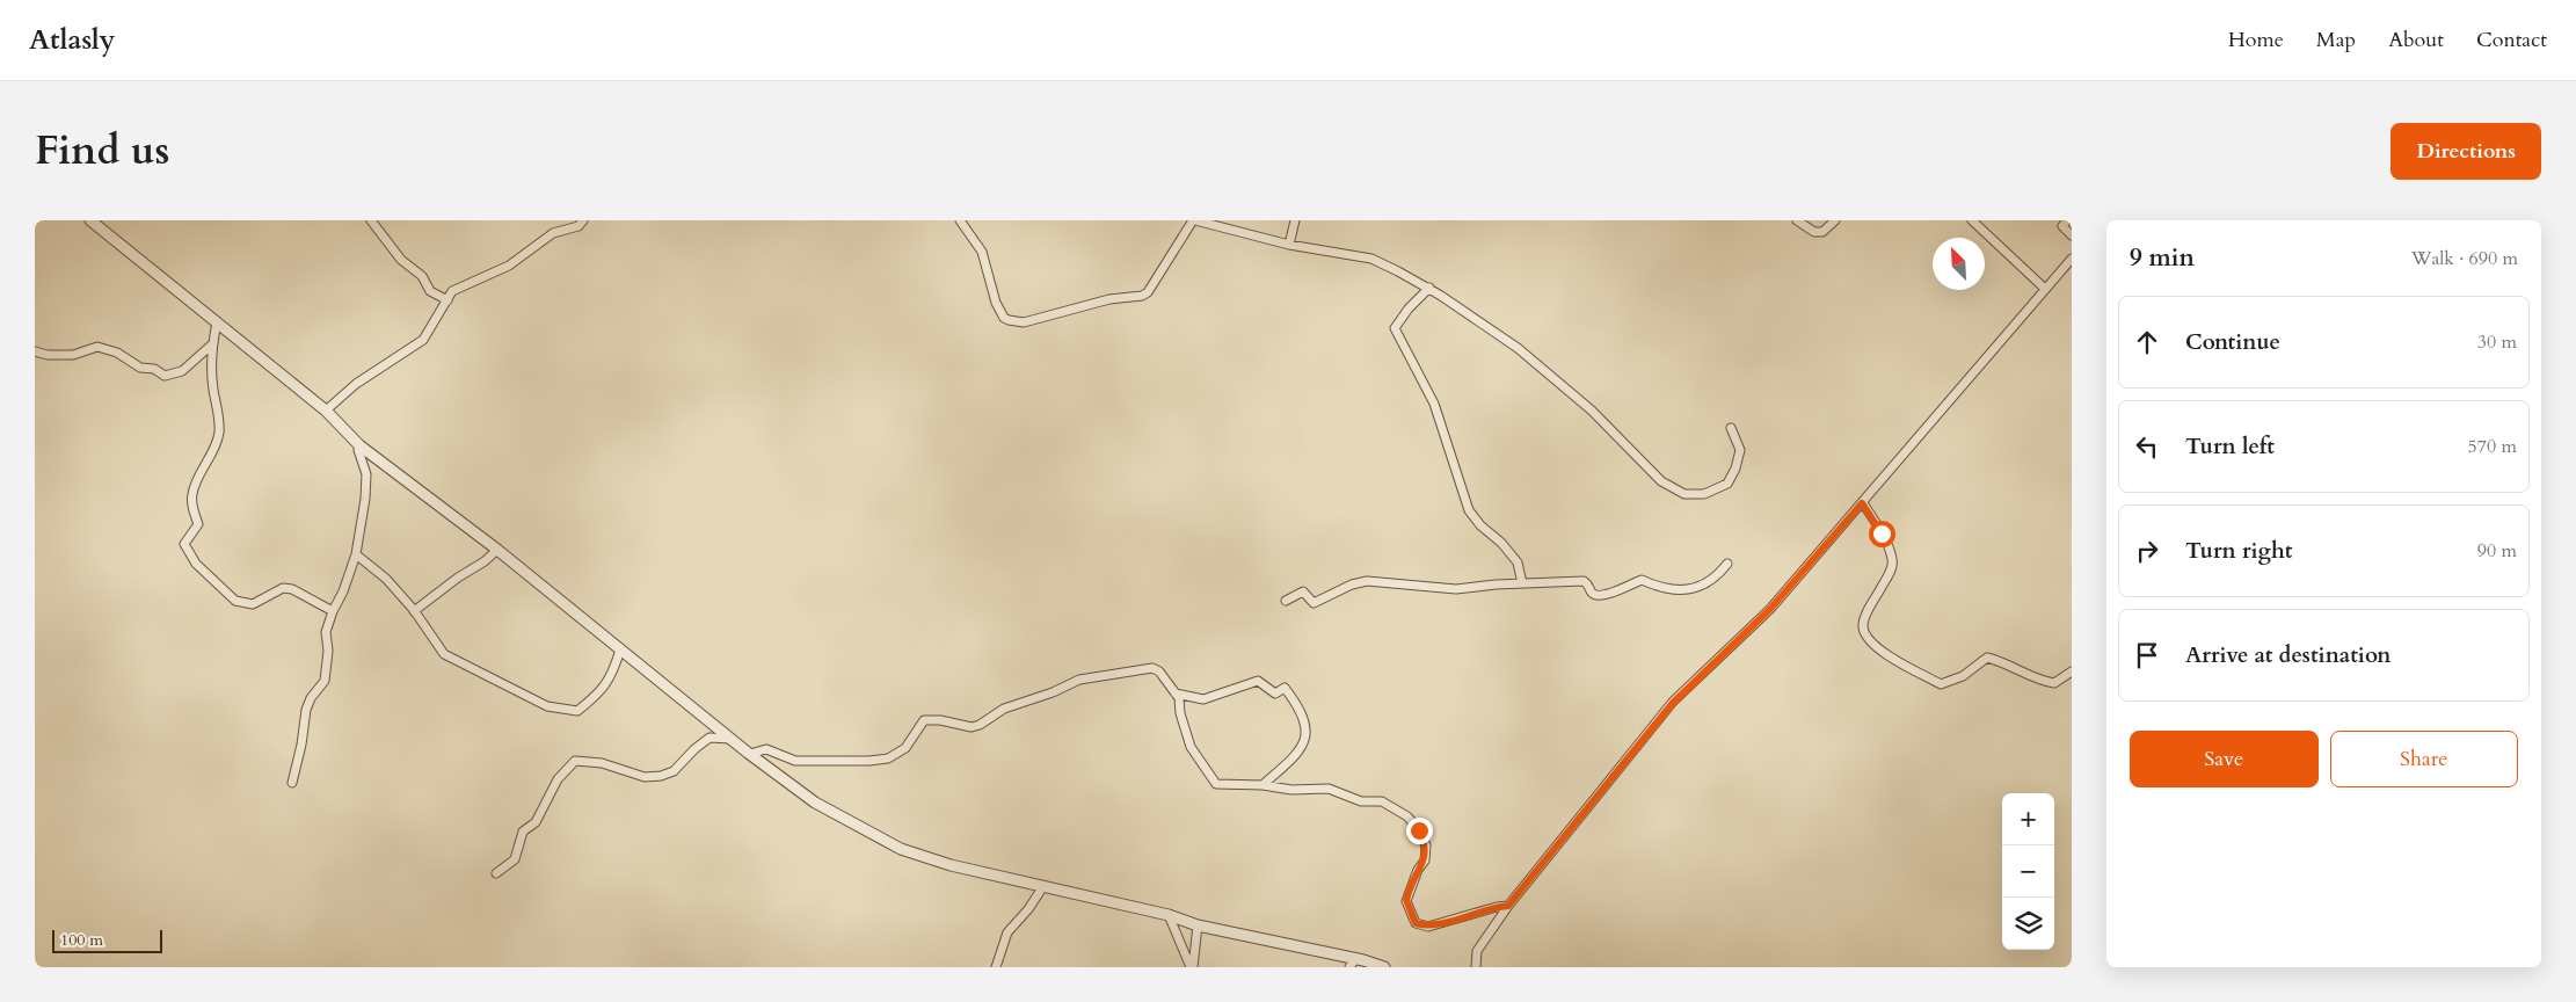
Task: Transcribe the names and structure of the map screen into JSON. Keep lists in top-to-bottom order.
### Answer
{
  "scale_bar": "100 m",
  "north": "top left",
  "page": {
    "header": "Atlasly",
    "nav": [
      "Home",
      "Map",
      "About",
      "Contact"
    ],
    "title": "Find us",
    "buttons": [
      "Directions",
      ["Save", "Share"]
    ],
    "heading": ["9 min", "Walk · 690 m"],
    "list": [
      ["Continue", "30 m"],
      ["Turn left", "570 m"],
      ["Turn right", "90 m"],
      "Arrive at destination"
    ],
    "map_buttons": ["+", "−"],
    "scale": "100 m"
  }
}
